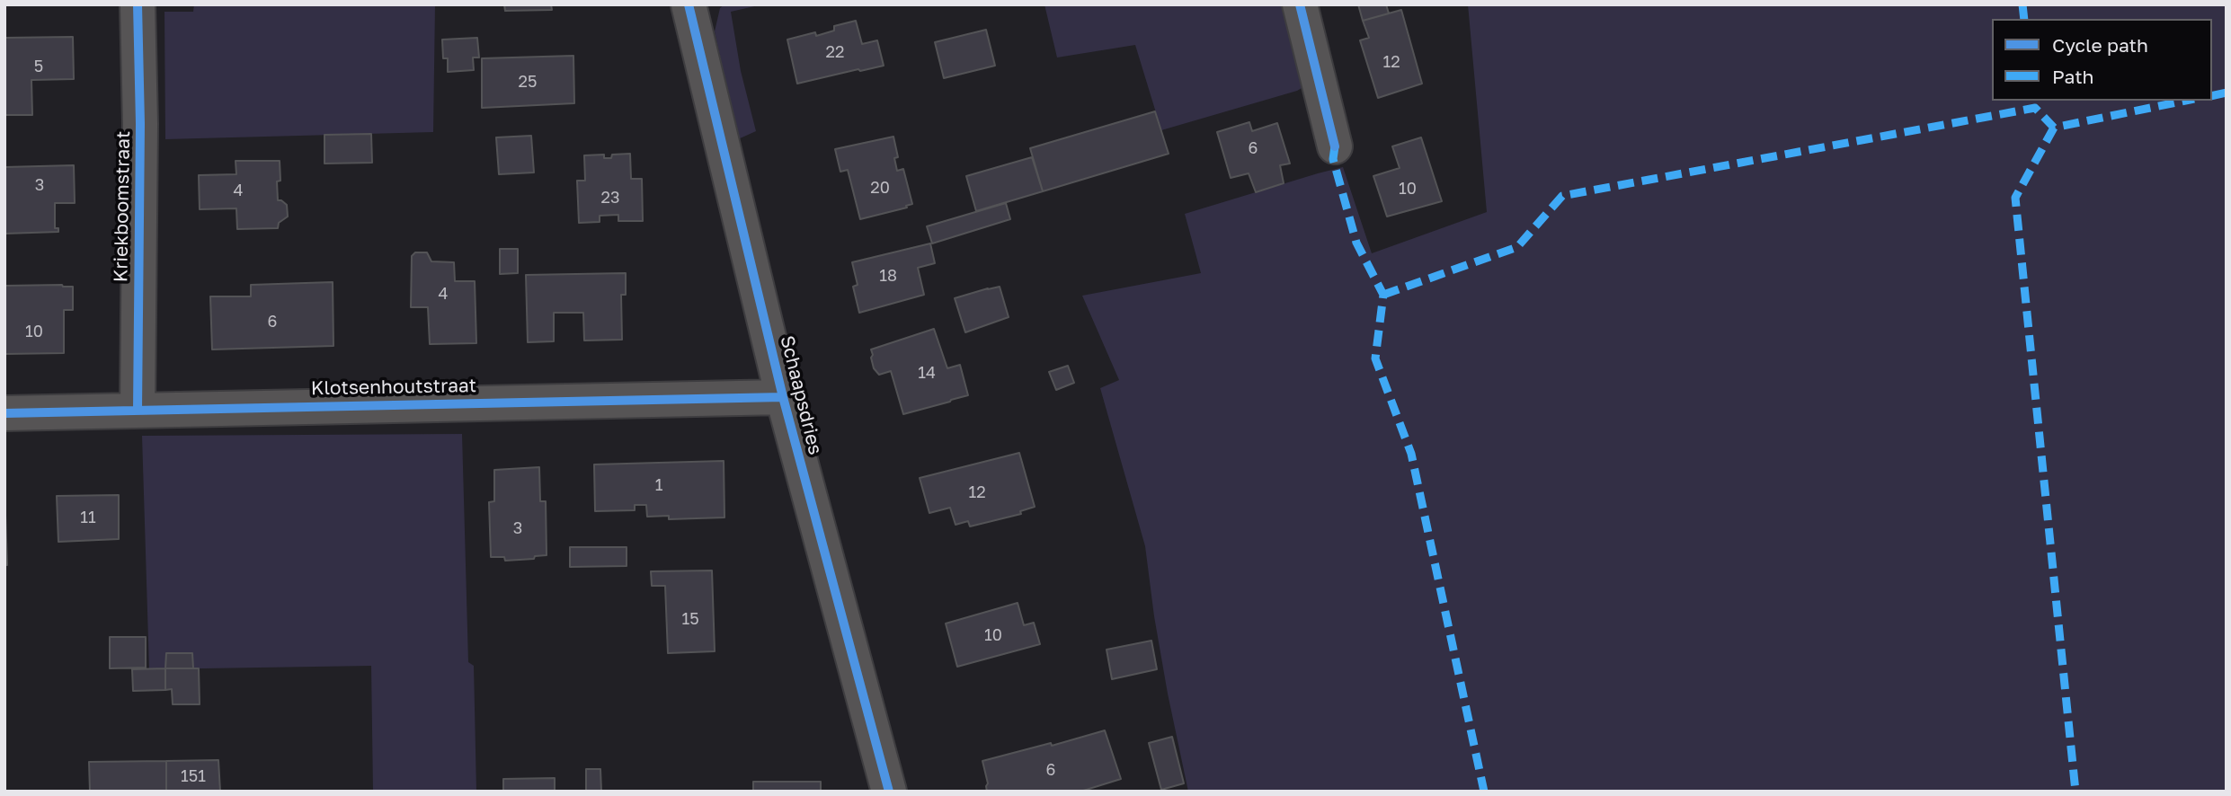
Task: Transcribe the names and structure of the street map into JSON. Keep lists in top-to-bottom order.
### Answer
{
  "streets": {
    "street": ["Kriekboomstraat", "Klotsenhoutstraat", "Schaapsdries"]
  },
  "crossings": [
    ["Kriekboomstraat", "Klotsenhoutstraat"],
    ["Klotsenhoutstraat", "Schaapsdries"]
  ],
  "house_numbers": [
    "22",
    "12",
    "5",
    "25",
    "6",
    "3",
    "20",
    "10",
    "4",
    "23",
    "18",
    "4",
    "6",
    "10",
    "14",
    "1",
    "12",
    "11",
    "3",
    "15",
    "10",
    "6",
    "151"
  ],
  "legend": ["Cycle path", "Path"]
}
